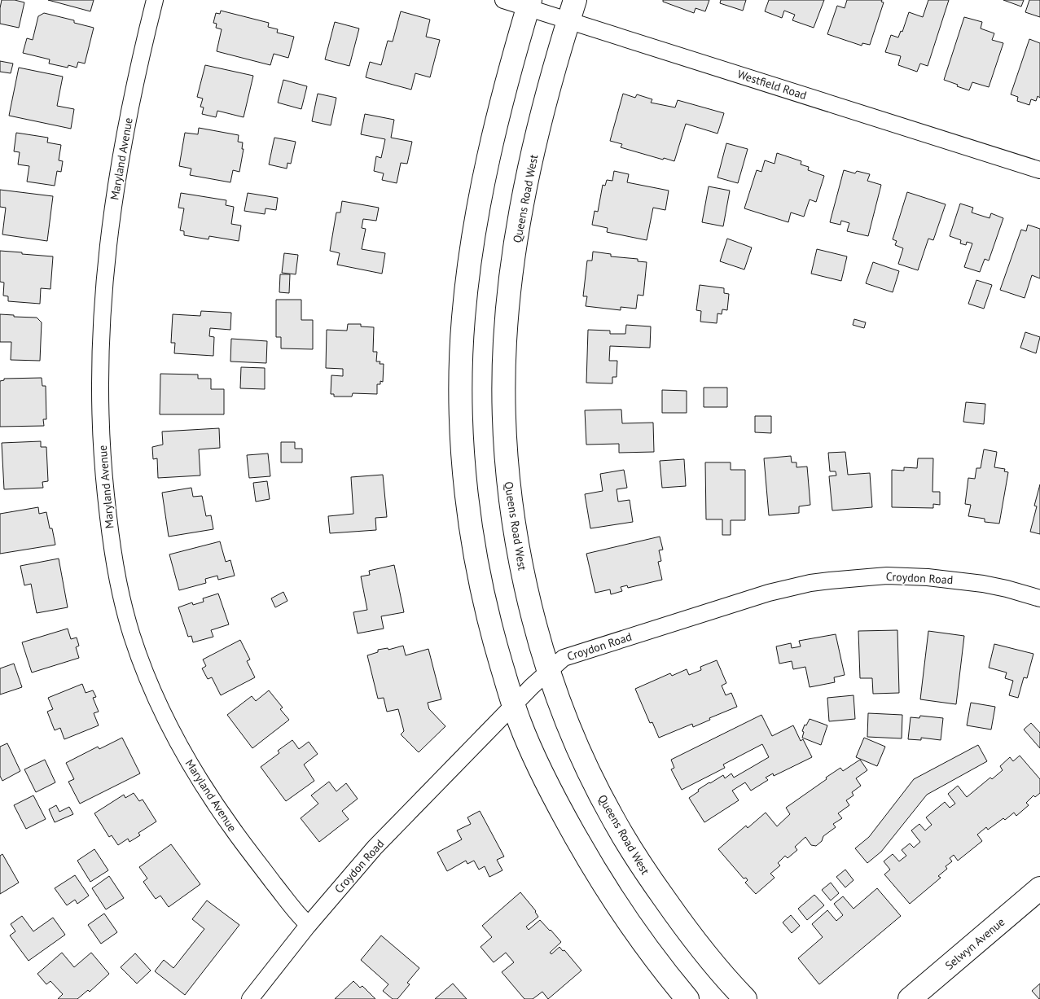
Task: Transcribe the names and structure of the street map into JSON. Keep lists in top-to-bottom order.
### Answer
{
  "streets": {
    "street": [
      "Westfield Road",
      "Maryland Avenue",
      "Queens Road West",
      "Croydon Road",
      "Selwyn Avenue"
    ]
  },
  "crossings": [
    ["Westfield Road", "Queens Road West"],
    ["Maryland Avenue", "Croydon Road"],
    ["Queens Road West", "Croydon Road"]
  ]
}
